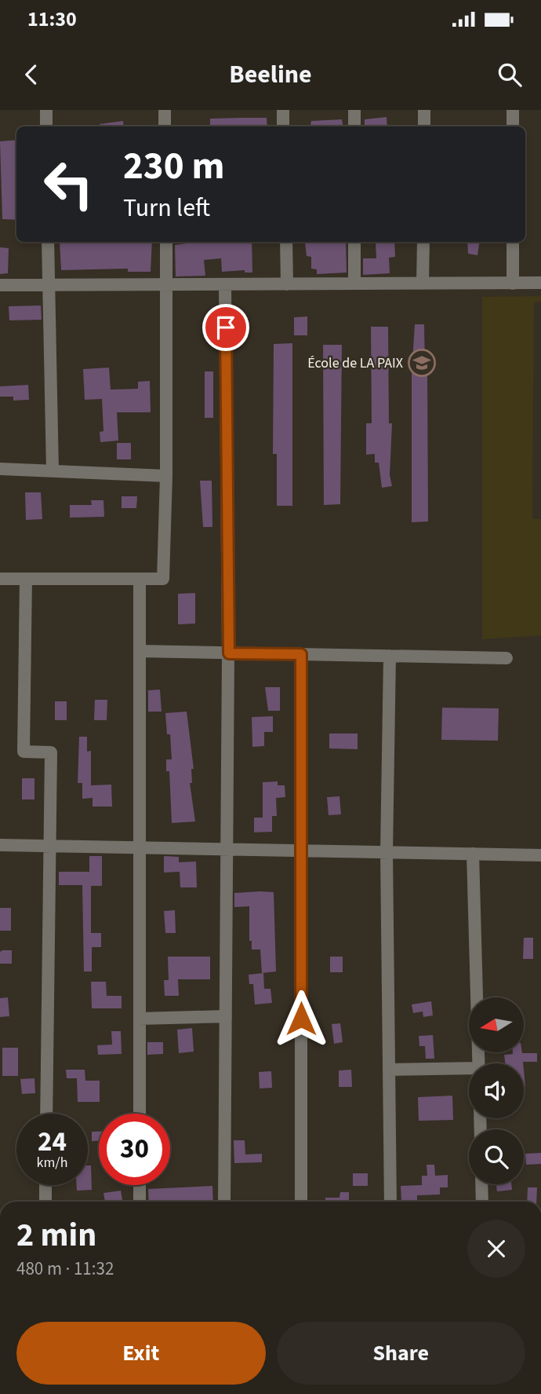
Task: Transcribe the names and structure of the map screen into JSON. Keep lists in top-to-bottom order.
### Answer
{
  "places": {
    "school or university": ["École de LA PAIX"]
  },
  "north": "left",
  "page": {
    "status": "11:30",
    "header": "Beeline",
    "turn": ["230 m", "Turn left"],
    "speed": "24 km/h",
    "limit": "30",
    "heading": ["2 min", "480 m · 11:32"],
    "buttons": ["Exit", "Share"]
  }
}
